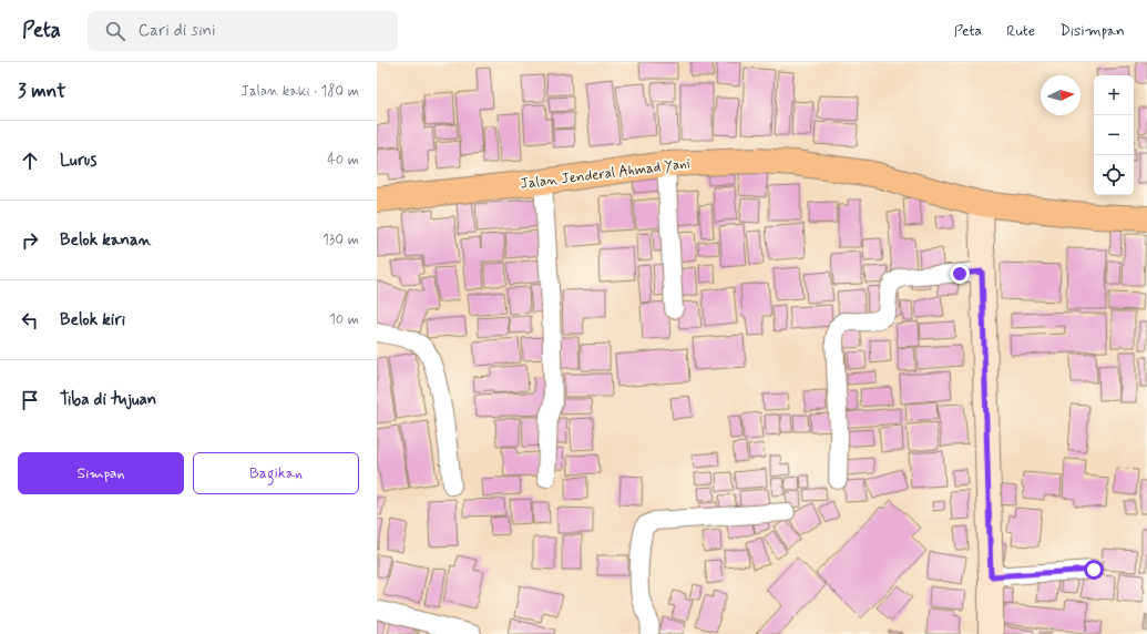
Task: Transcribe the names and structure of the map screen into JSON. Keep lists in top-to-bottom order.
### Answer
{
  "streets": {
    "highway": ["Jalan Jenderal Ahmad Yani"]
  },
  "north": "right",
  "page": {
    "header": "Peta",
    "search": "Cari di sini",
    "nav": ["Peta", "Rute", "Disimpan"],
    "heading": ["3 mnt", "Jalan kaki · 180 m"],
    "map_buttons": ["+", "−"],
    "list": [
      ["Lurus", "40 m"],
      ["Belok kanan", "130 m"],
      ["Belok kiri", "10 m"],
      "Tiba di tujuan"
    ],
    "buttons": ["Simpan", "Bagikan"]
  }
}
